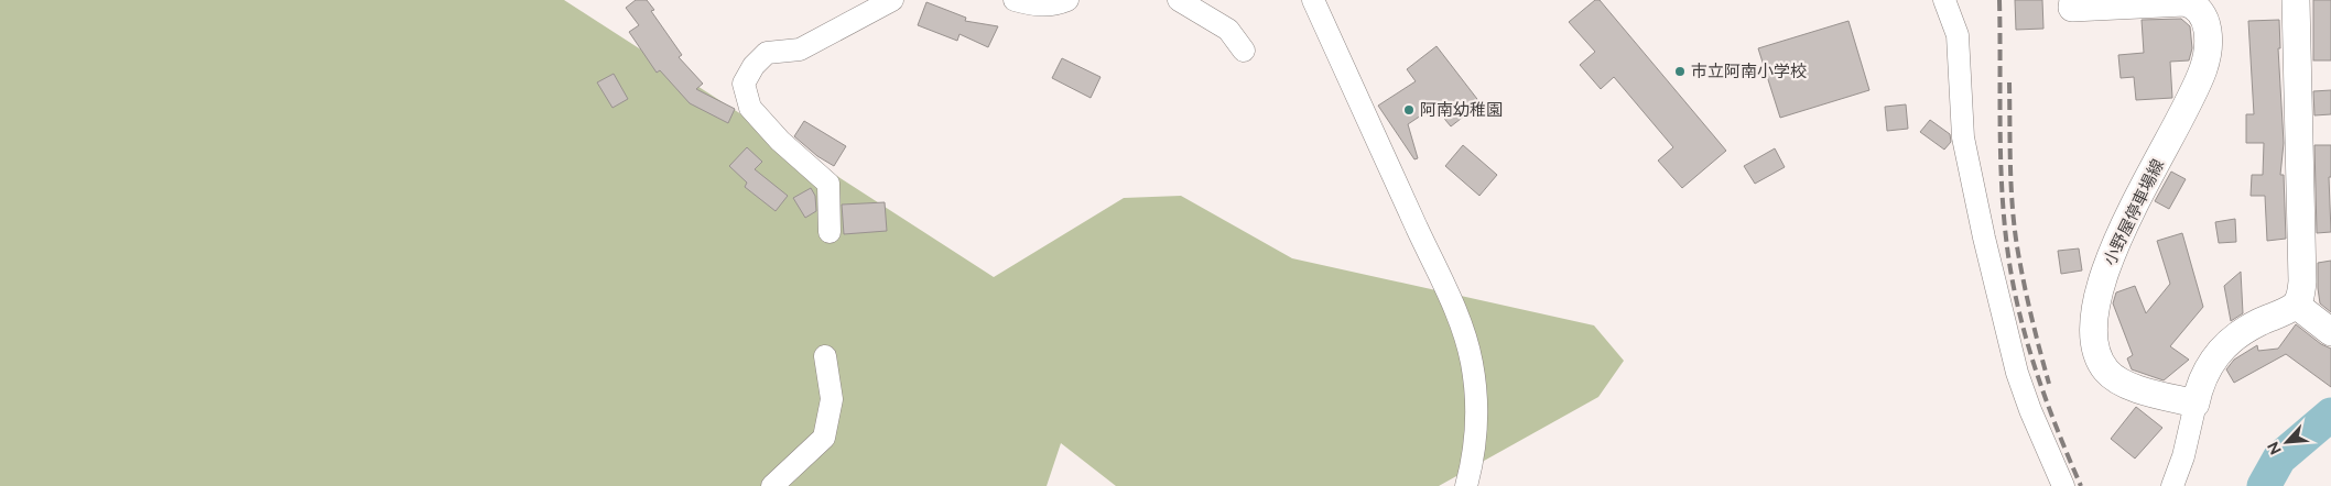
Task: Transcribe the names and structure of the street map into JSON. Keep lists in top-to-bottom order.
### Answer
{
  "streets": {
    "main road": ["小野屋停車場線"]
  },
  "places": ["市立阿南小学校", "阿南幼稚園"],
  "north": "bottom left"
}
